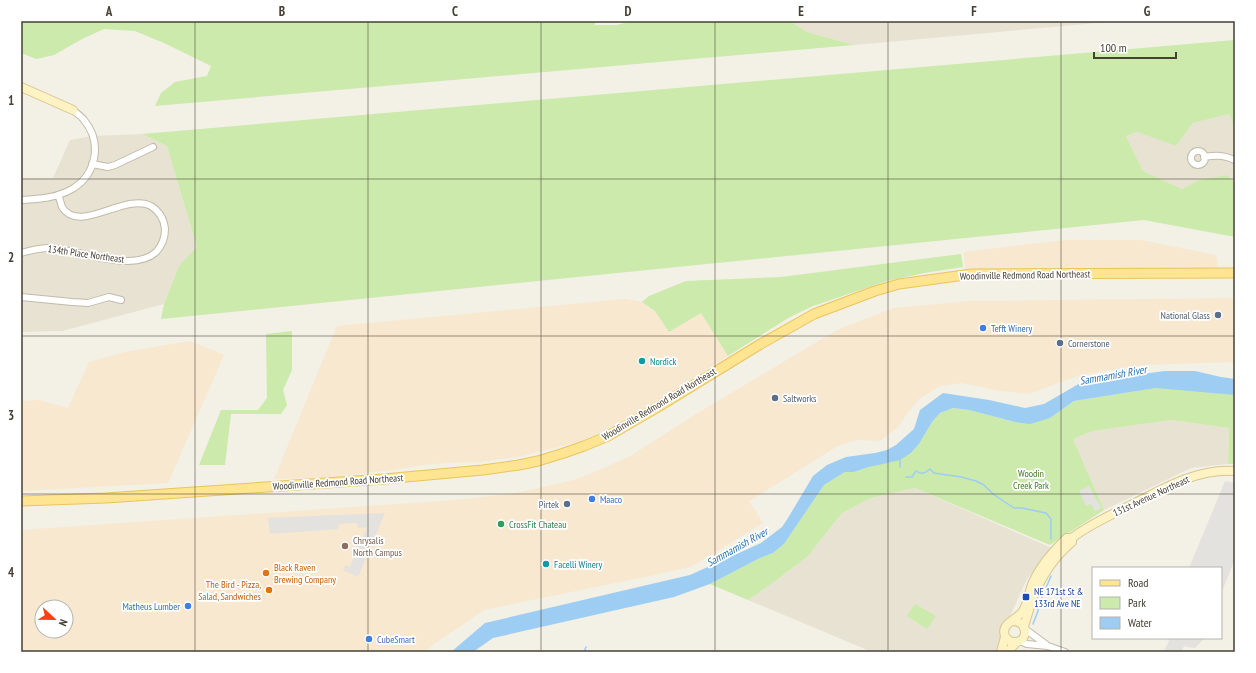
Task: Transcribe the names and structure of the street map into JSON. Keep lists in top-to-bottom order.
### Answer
{
  "streets": {
    "main road": ["Woodinville Redmond Road Northeast", "131st Avenue Northeast"],
    "street": ["134th Place Northeast"]
  },
  "water": ["Sammamish River"],
  "parks": ["Woodin Creek Park"],
  "places": {
    "other": [
      "National Glass",
      "Tefft Winery",
      "Cornerstone",
      "Nordick",
      "Saltworks",
      "Maaco",
      "Pirtek",
      "CrossFit Chateau",
      "Chrysalis North Campus",
      "Facelli Winery",
      "Black Raven Brewing Company",
      "The Bird - Pizza, Salad, Sandwiches",
      "Matheus Lumber",
      "CubeSmart"
    ],
    "transit": ["NE 171st St & 133rd Ave NE"]
  },
  "legend": ["Road", "Park", "Water"],
  "scale_bar": "100 m",
  "north": "right",
  "grid": {
    "columns": [
      "A",
      "B",
      "C",
      "D",
      "E",
      "F",
      "G"
    ],
    "rows": [
      "1",
      "2",
      "3",
      "4"
    ]
  }
}
